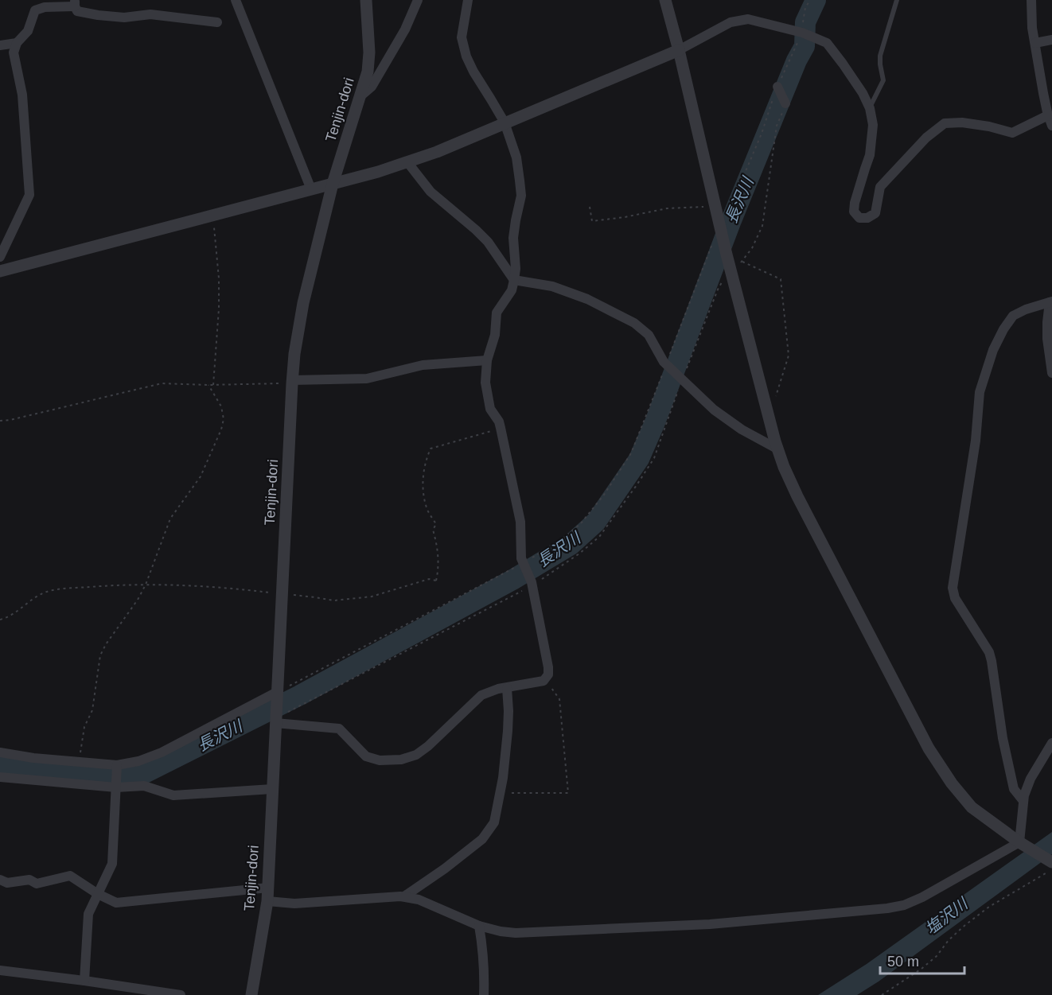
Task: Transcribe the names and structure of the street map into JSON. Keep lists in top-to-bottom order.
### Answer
{
  "streets": {
    "street": ["Tenjin-dori"]
  },
  "water": ["長沢川", "塩沢川"],
  "scale_bar": "50 m"
}
